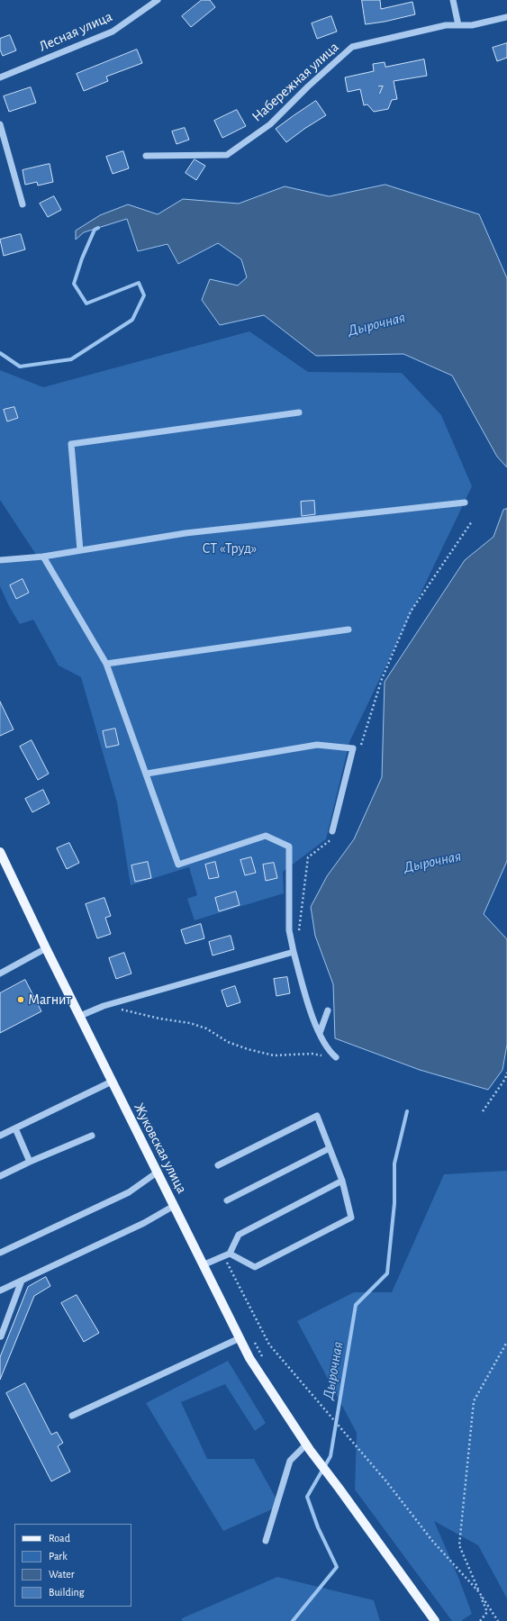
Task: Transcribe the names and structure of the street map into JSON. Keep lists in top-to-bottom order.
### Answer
{
  "streets": {
    "main road": ["Жуковская улица"],
    "street": ["Лесная улица", "Набережная улица"]
  },
  "water": ["Дырочная"],
  "parks": ["СТ «Труд»"],
  "places": ["Магнит"],
  "house_numbers": ["7"],
  "legend": [
    "Road",
    "Park",
    "Water",
    "Building"
  ]
}
